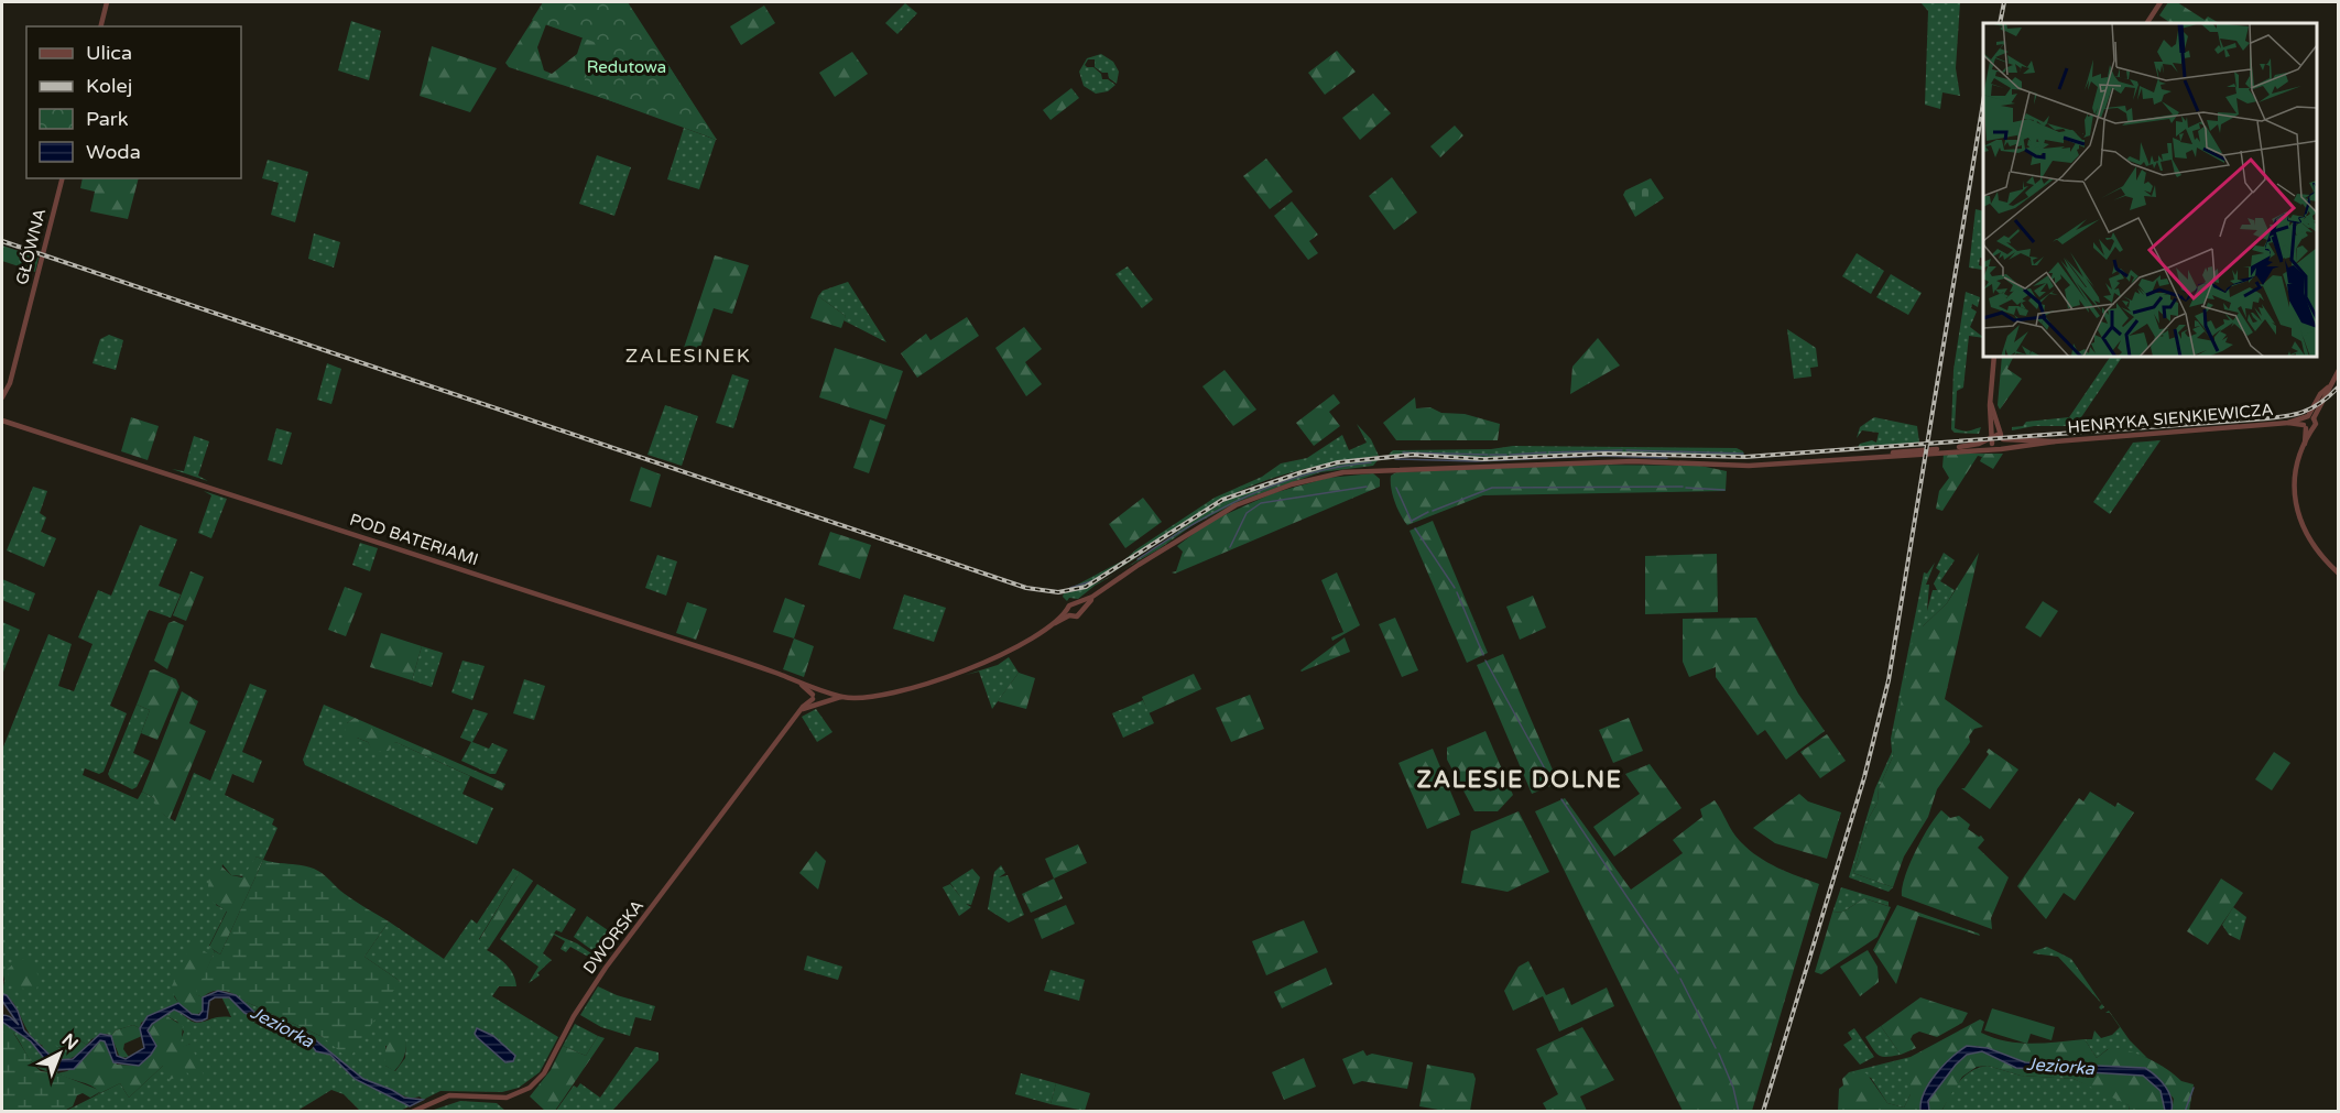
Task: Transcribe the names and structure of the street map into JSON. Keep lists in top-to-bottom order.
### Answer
{
  "streets": {
    "street": [
      "GŁÓWNA",
      "HENRYKA SIENKIEWICZA",
      "POD BATERIAMI",
      "DWORSKA"
    ]
  },
  "crossings": [
    ["POD BATERIAMI", "DWORSKA"]
  ],
  "districts": ["ZALESINEK", "ZALESIE DOLNE"],
  "water": ["Jeziorka"],
  "parks": ["Redutowa"],
  "legend": [
    "Ulica",
    "Kolej",
    "Park",
    "Woda"
  ],
  "north": "top right"
}
